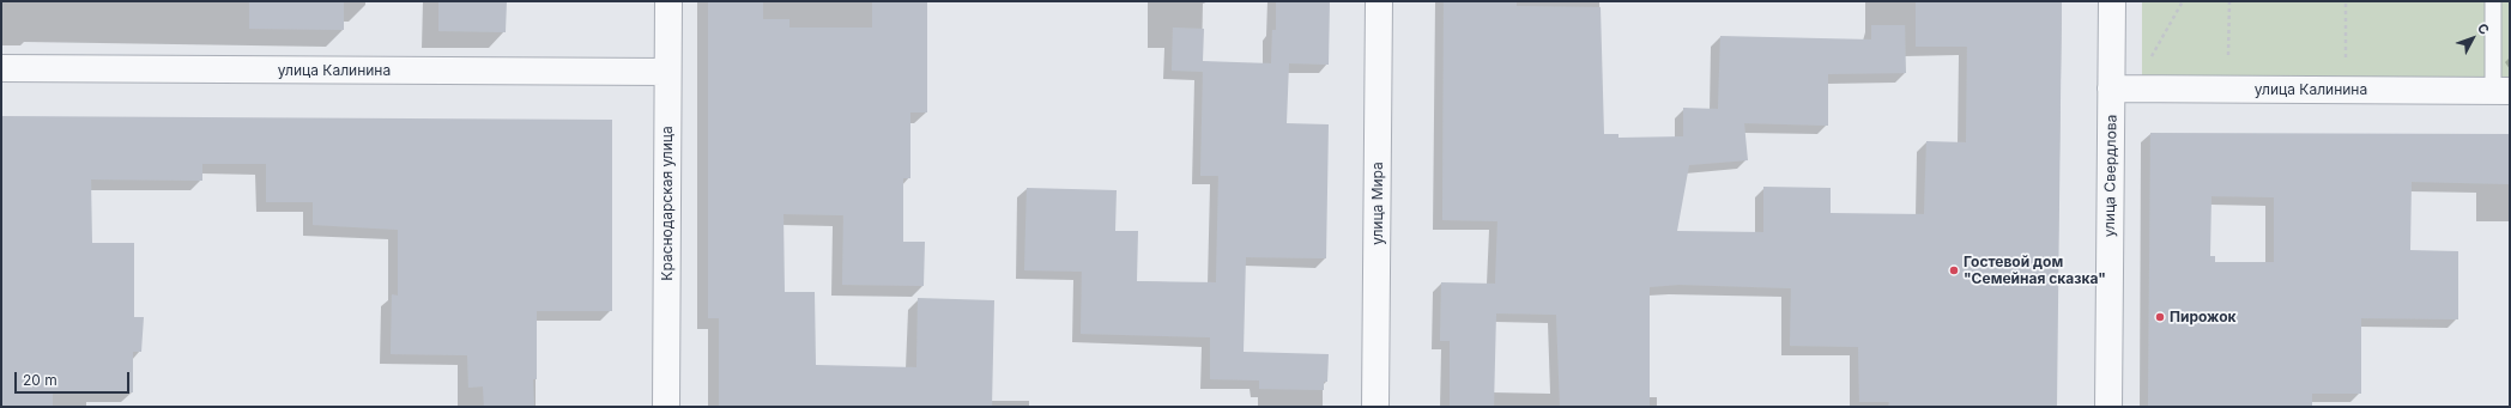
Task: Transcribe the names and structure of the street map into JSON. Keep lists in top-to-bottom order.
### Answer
{
  "streets": {
    "street": [
      "улица Калинина",
      "улица Свердлова",
      "Краснодарская улица",
      "улица Мира"
    ]
  },
  "crossings": [
    ["улица Калинина", "улица Свердлова"],
    ["улица Калинина", "Краснодарская улица"]
  ],
  "places": ["Гостевой дом \"Семейная сказка\"", "Пирожок"],
  "scale_bar": "20 m",
  "north": "top right"
}
